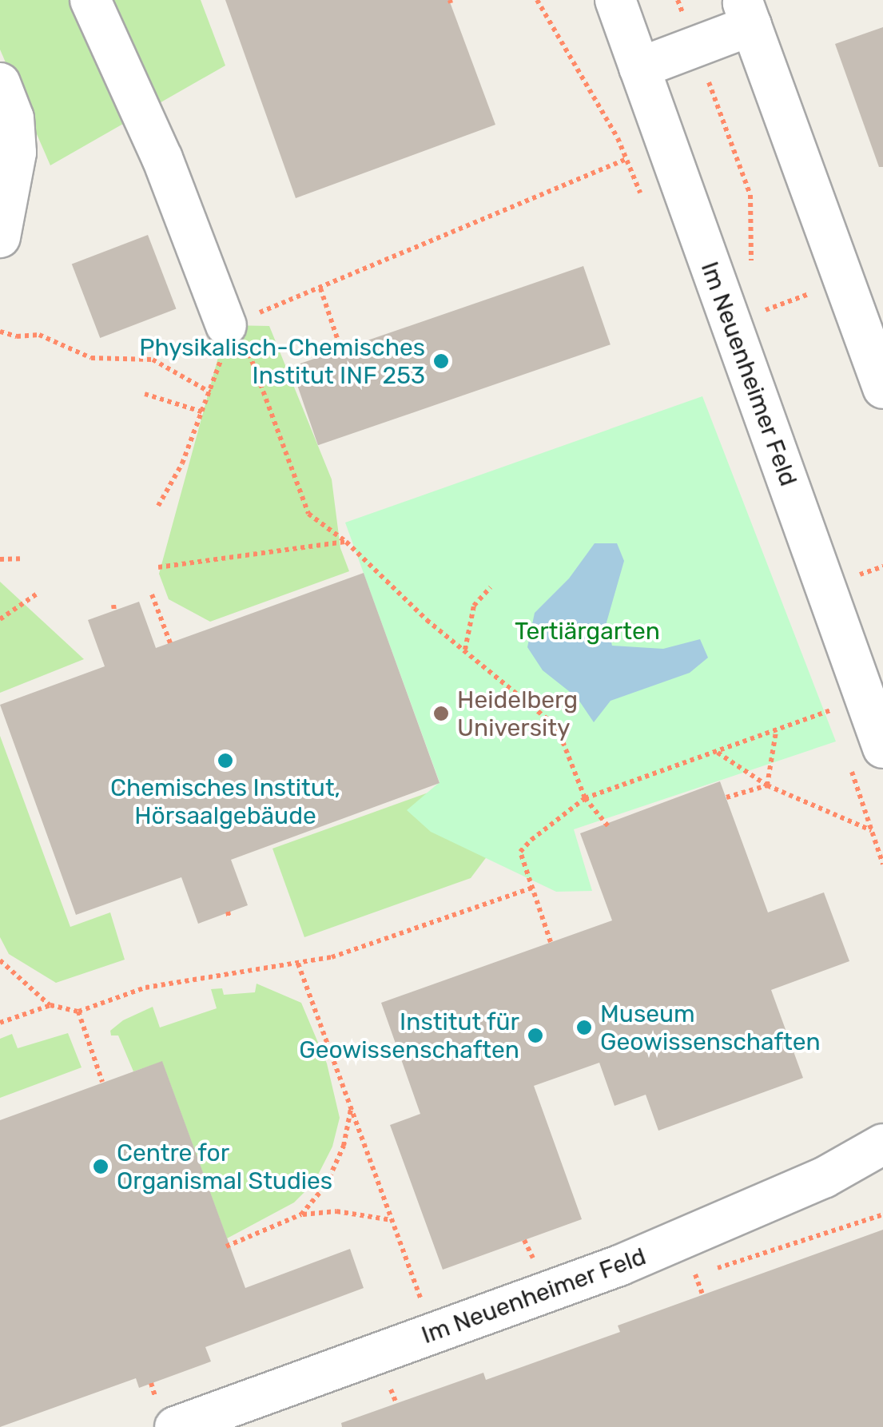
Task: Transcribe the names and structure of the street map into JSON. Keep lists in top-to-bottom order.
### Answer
{
  "streets": {
    "street": ["Im Neuenheimer Feld"]
  },
  "parks": ["Tertiärgarten"],
  "places": [
    "Physikalisch-Chemisches Institut INF 253",
    "Heidelberg University",
    "Chemisches Institut, Hörsaalgebäude",
    "Museum Geowissenschaften",
    "Institut für Geowissenschaften",
    "Centre for Organismal Studies"
  ]
}
